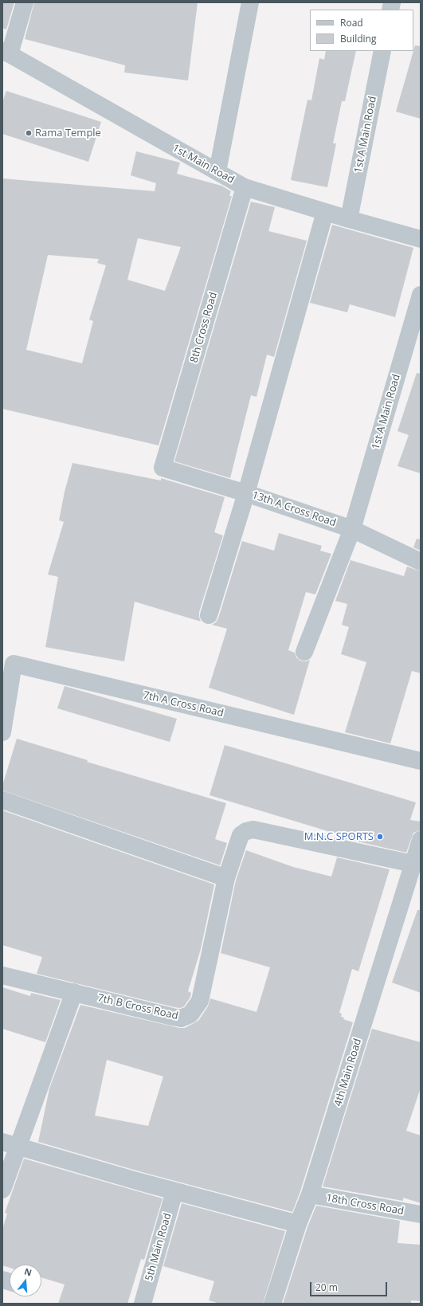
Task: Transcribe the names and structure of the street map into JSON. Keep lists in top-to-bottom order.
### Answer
{
  "streets": {
    "street": [
      "1st A Main Road",
      "1st Main Road",
      "8th Cross Road",
      "13th A Cross Road",
      "7th A Cross Road",
      "7th B Cross Road",
      "4th Main Road",
      "18th Cross Road",
      "5th Main Road"
    ]
  },
  "crossings": [
    ["1st A Main Road", "1st Main Road"],
    ["1st A Main Road", "13th A Cross Road"],
    ["1st Main Road", "8th Cross Road"],
    ["8th Cross Road", "13th A Cross Road"],
    ["7th B Cross Road", "4th Main Road"],
    ["4th Main Road", "18th Cross Road"]
  ],
  "places": ["Rama Temple", "M.N.C SPORTS"],
  "legend": ["Road", "Building"],
  "scale_bar": "20 m",
  "north": "top"
}
